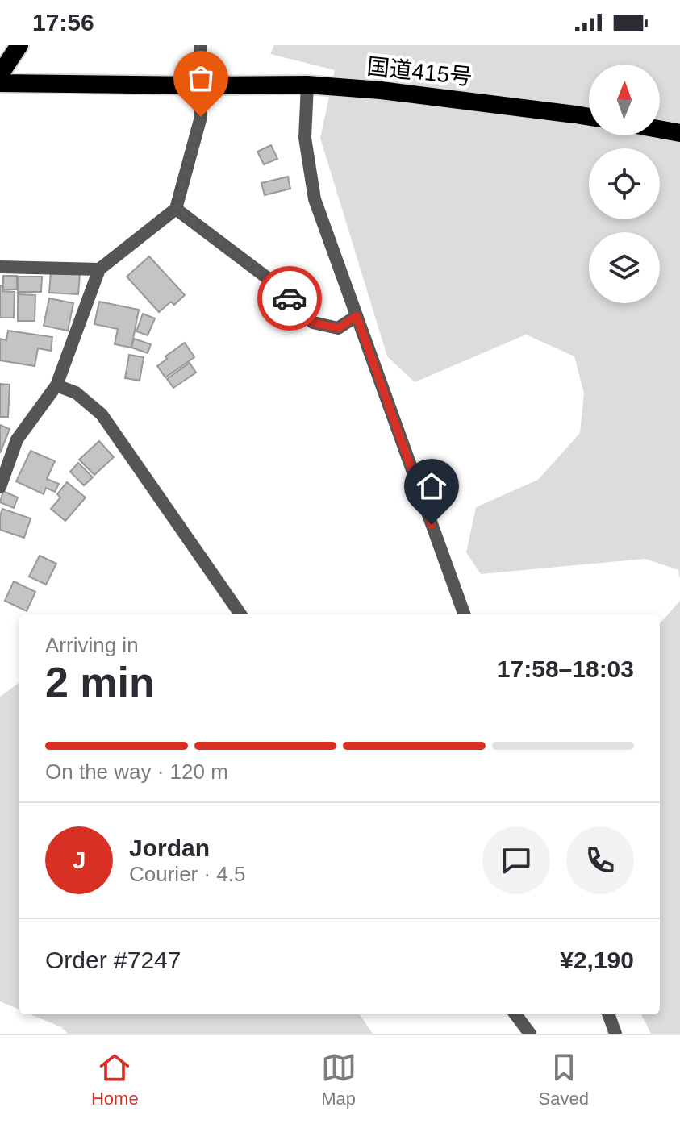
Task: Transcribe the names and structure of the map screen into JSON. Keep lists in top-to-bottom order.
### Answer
{
  "streets": {
    "highway": ["国道415号"]
  },
  "north": "top",
  "page": {
    "status": "17:56",
    "heading": ["2 min", "Arriving in", "17:58–18:03"],
    "panel": [
      "Jordan",
      "Courier · 4.5",
      "Order #7247",
      "¥2,190"
    ],
    "bar": "On the way · 120 m",
    "round": "J",
    "tabs": ["Home", "Map", "Saved"]
  }
}
